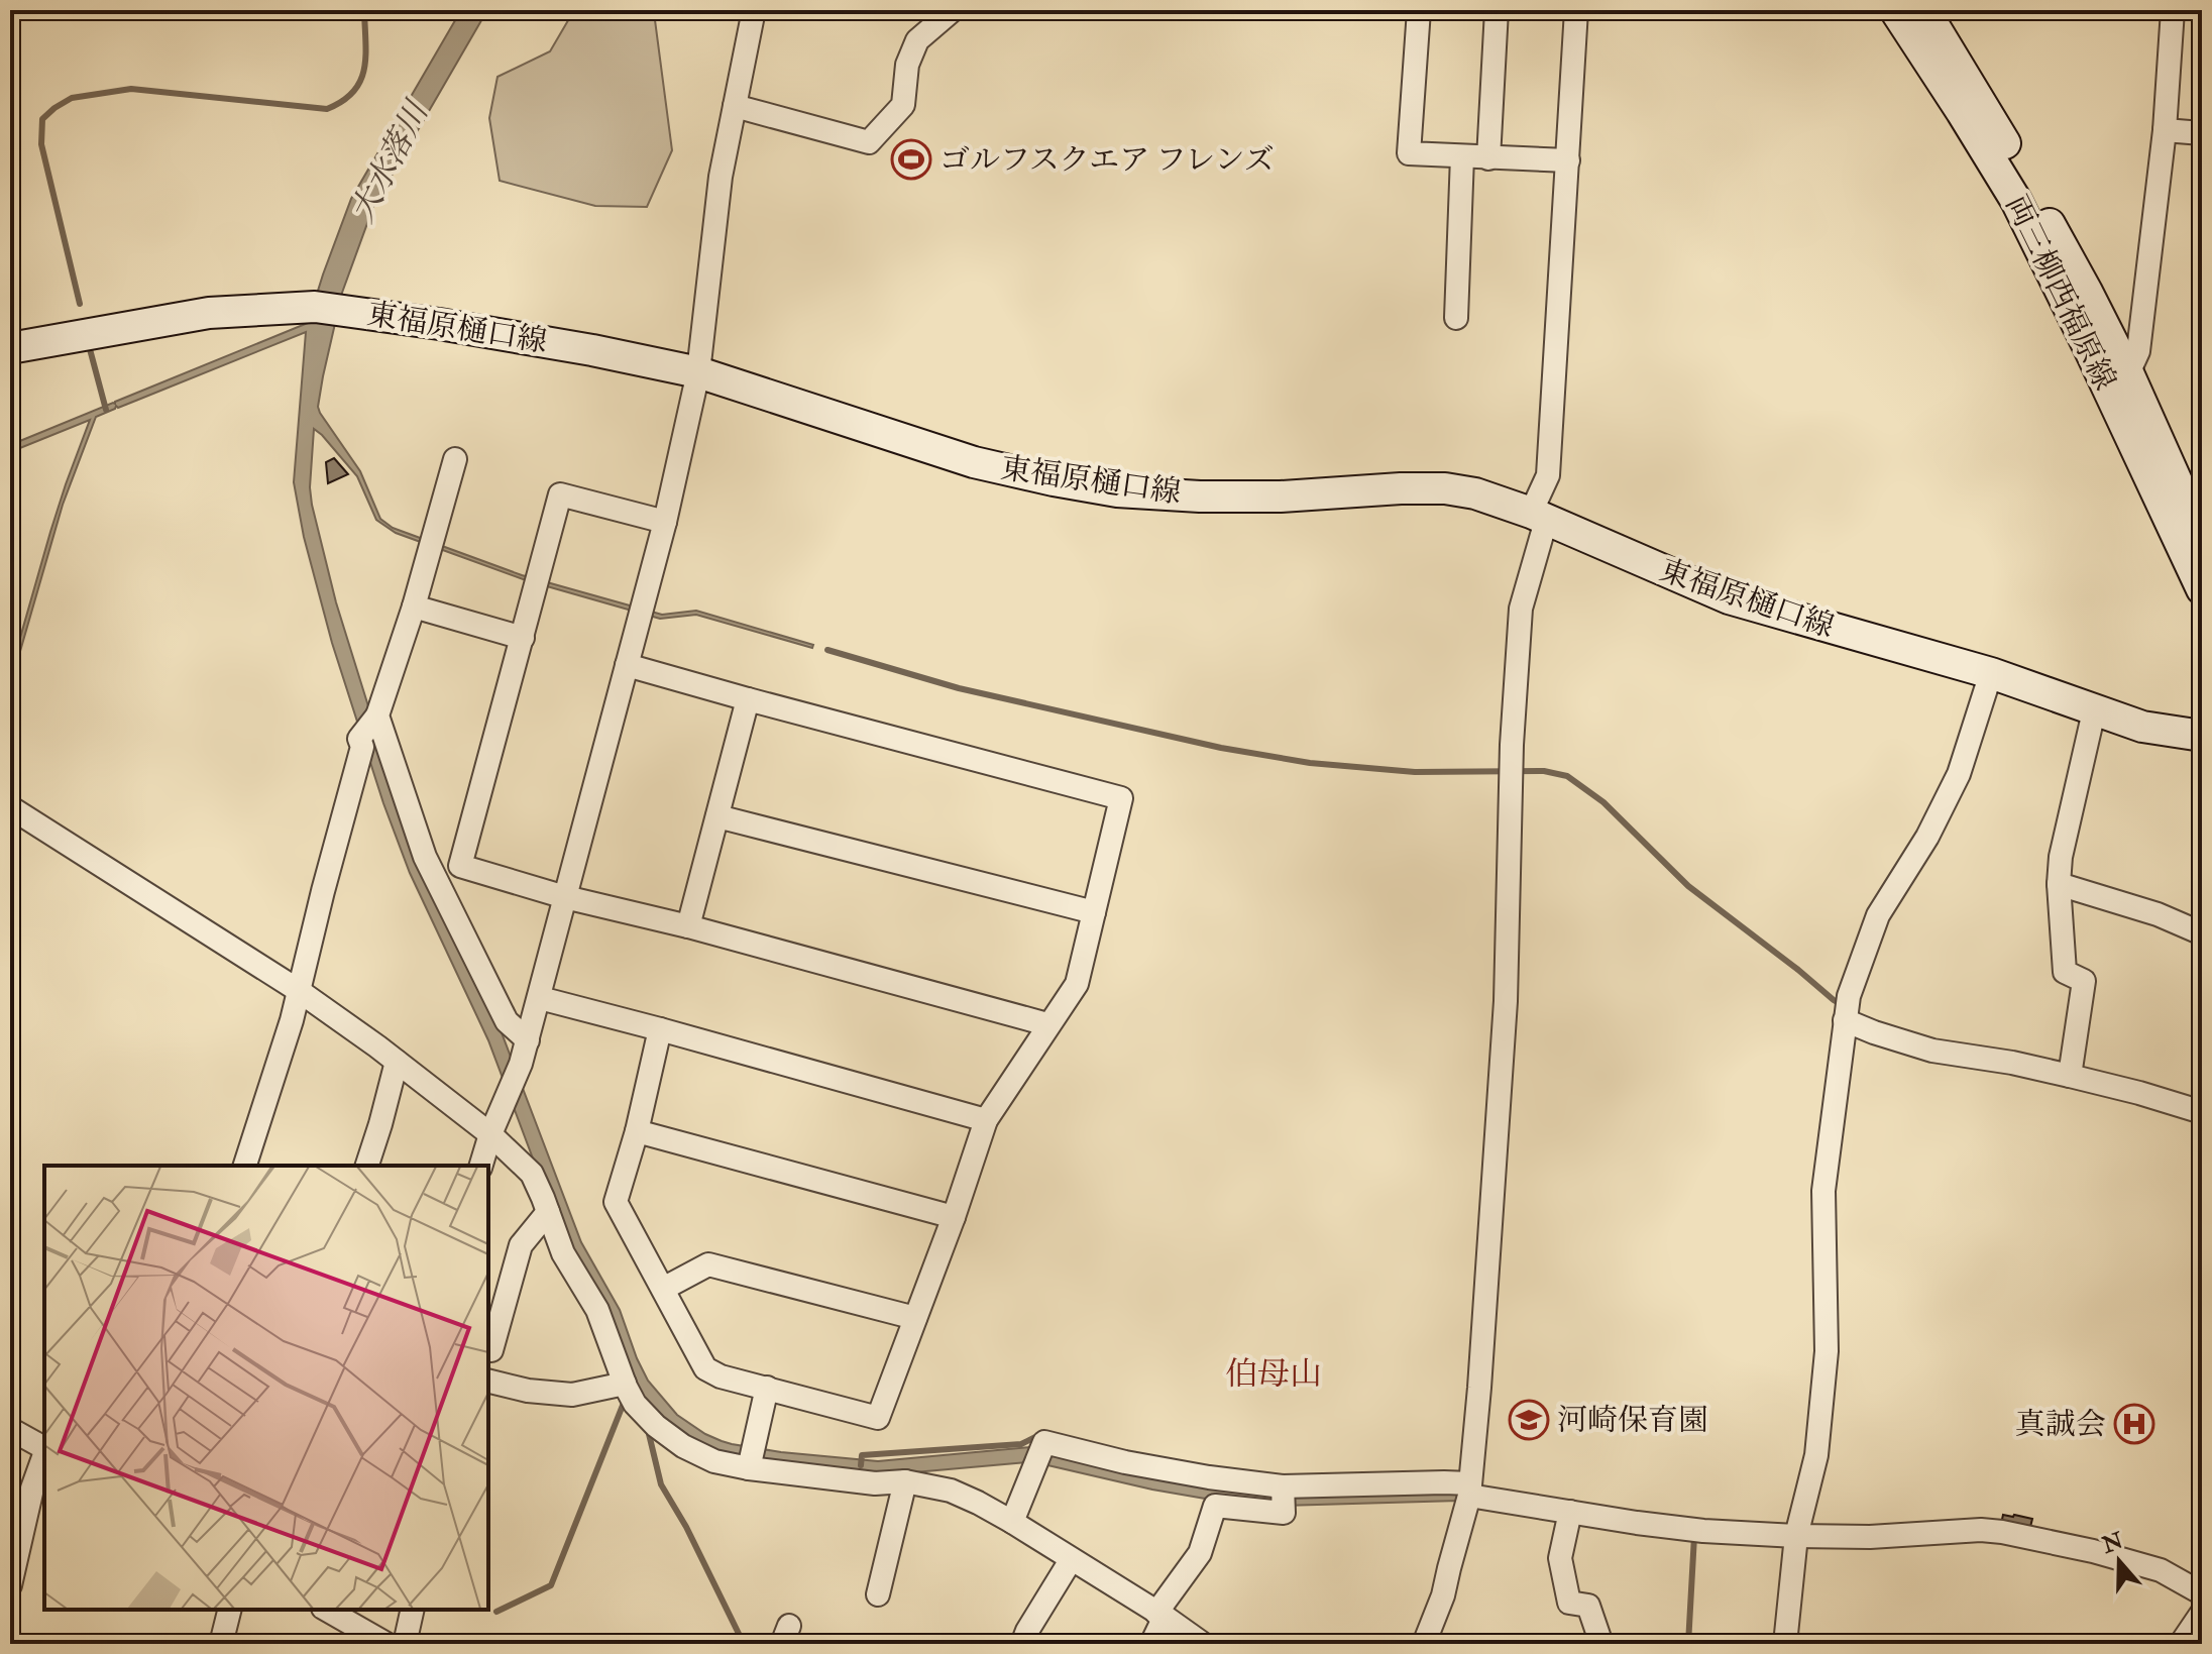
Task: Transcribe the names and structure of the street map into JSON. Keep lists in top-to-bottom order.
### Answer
{
  "streets": {
    "main road": ["両三柳西福原線", "東福原樋口線"]
  },
  "districts": ["伯母山"],
  "water": ["大水落川"],
  "places": {
    "sports": ["ゴルフスクエア フレンズ"],
    "school or university": ["河崎保育園"],
    "hospital": ["真誠会"]
  },
  "north": "top"
}
